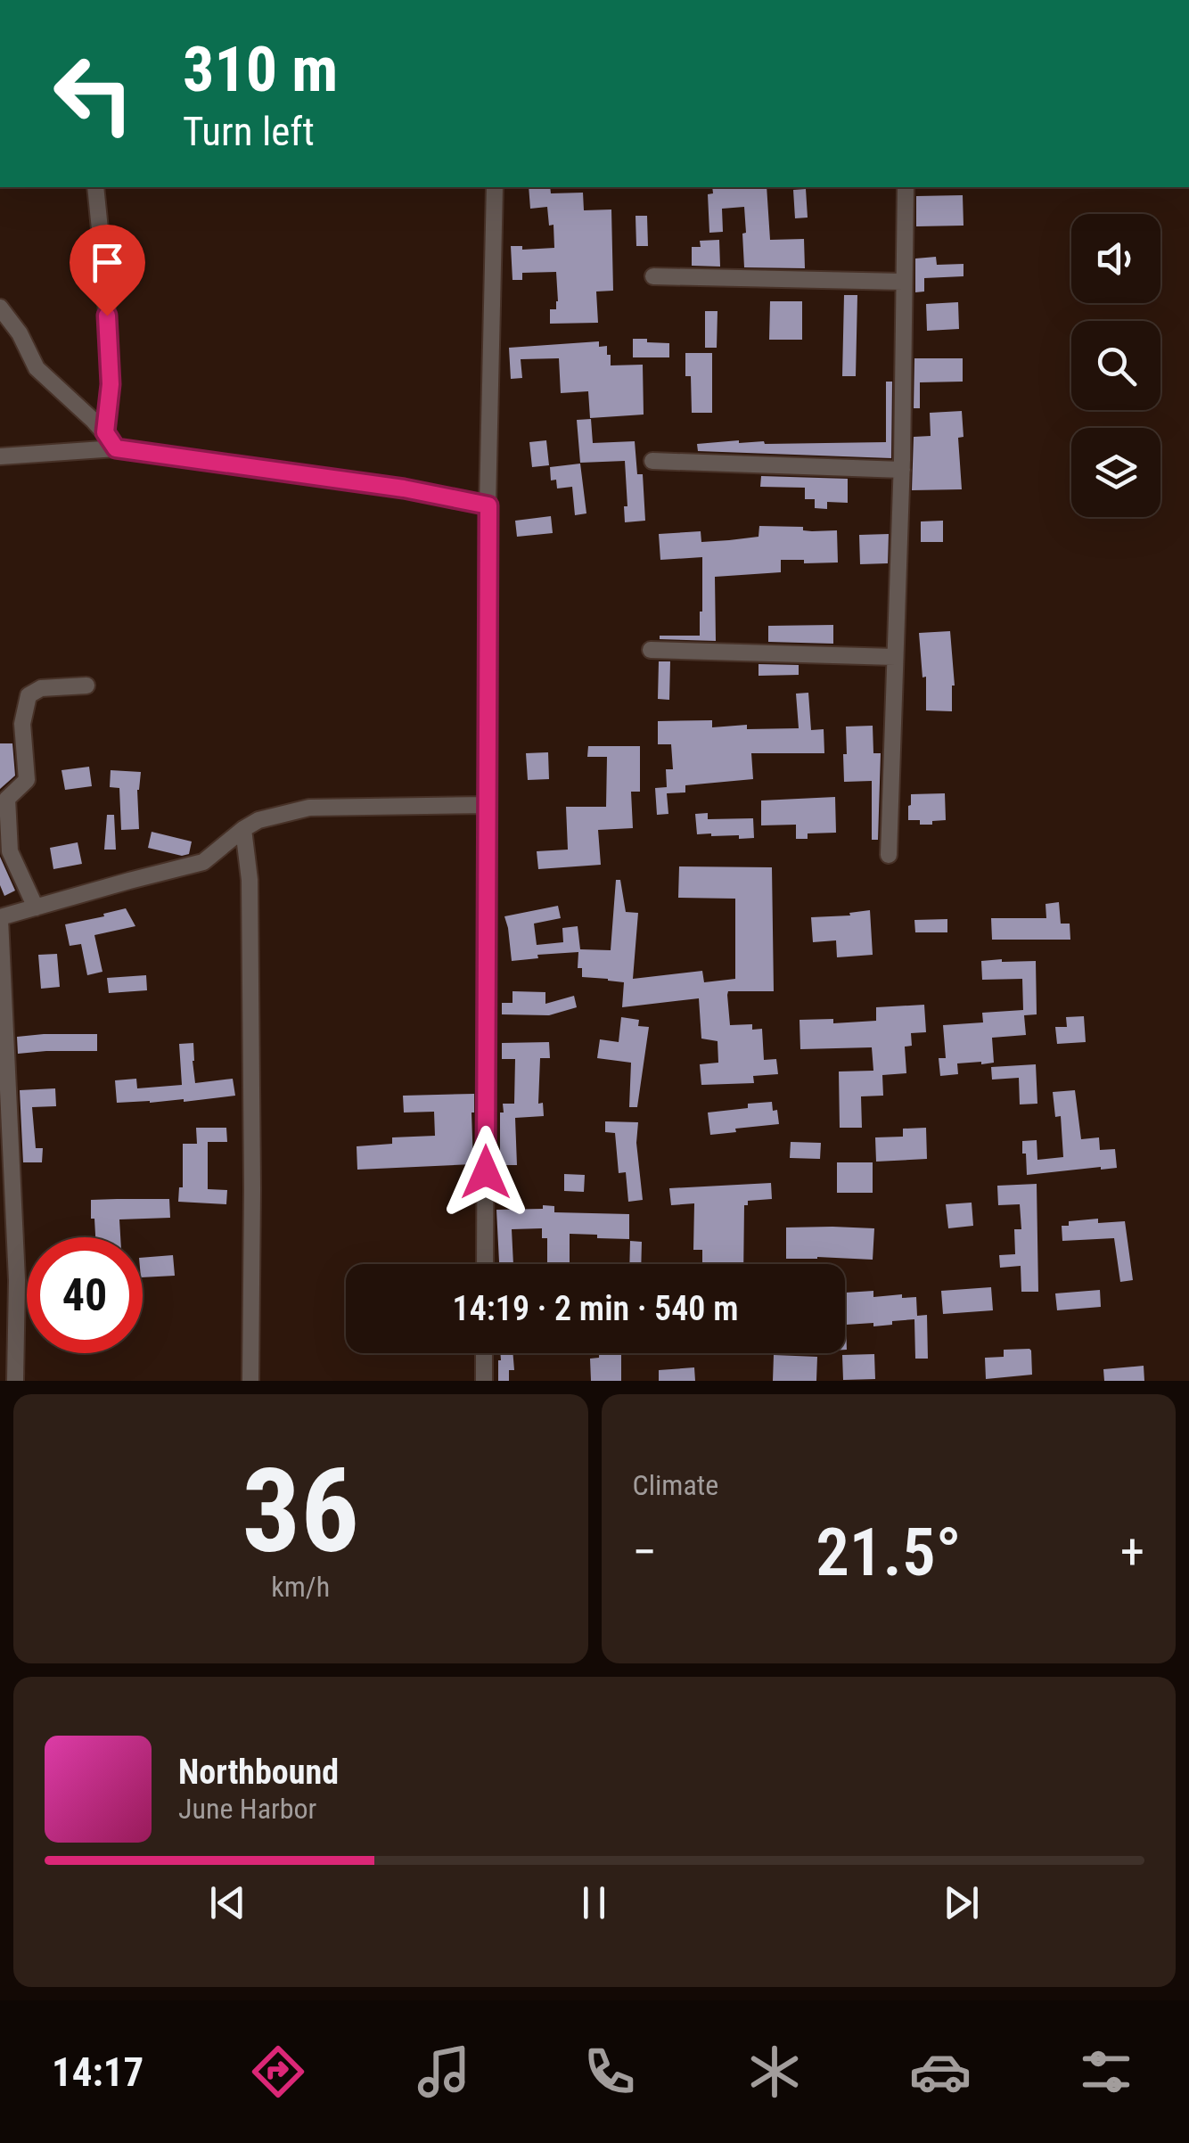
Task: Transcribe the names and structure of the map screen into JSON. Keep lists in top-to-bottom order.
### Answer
{
  "page": {
    "turn": ["310 m", "Turn left"],
    "limit": "40",
    "trip": "14:19 · 2 min · 540 m",
    "tile": [
      ["36", "km/h"],
      "Climate"
    ],
    "heat": ["−", "21.5°", "+"],
    "song": ["Northbound", "June Harbor"],
    "tabs": "14:17"
  }
}
